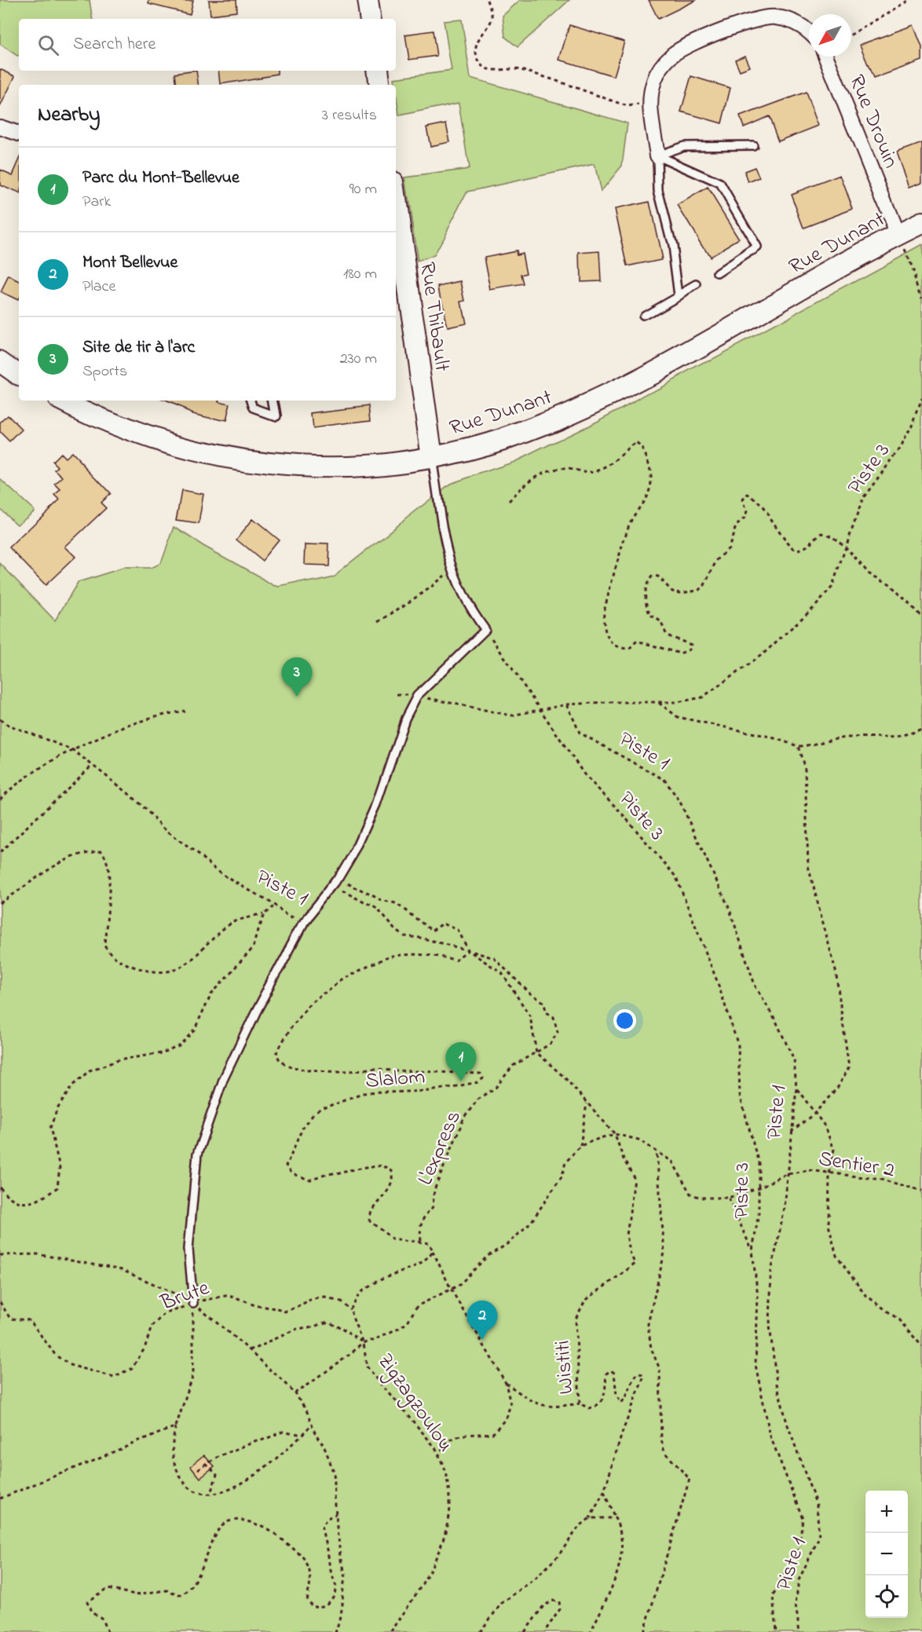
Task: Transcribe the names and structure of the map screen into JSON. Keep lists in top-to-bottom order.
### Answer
{
  "streets": {
    "street": ["Rue Drouin", "Rue Dunant", "Rue Thibault"],
    "lane": ["Piste 1"],
    "path": [
      "Piste 3",
      "Slalom",
      "L'express",
      "Sentier 2",
      "Brute",
      "Wistiti",
      "Zigzagzoulou"
    ]
  },
  "crossings": [
    ["Rue Drouin", "Rue Dunant"],
    ["Rue Dunant", "Rue Thibault"],
    ["Piste 3", "Piste 1"],
    ["Piste 3", "Sentier 2"],
    ["Piste 1", "L'express"],
    ["Piste 1", "Sentier 2"],
    ["Slalom", "L'express"]
  ],
  "north": "bottom left",
  "page": {
    "search": "Search here",
    "heading": ["Nearby", "3 results"],
    "list": [
      {
        "mark": "1",
        "name": "Parc du Mont-Bellevue",
        "note": "Park",
        "value": "90 m"
      },
      {
        "mark": "2",
        "name": "Mont Bellevue",
        "note": "Place",
        "value": "180 m"
      },
      {
        "mark": "3",
        "name": "Site de tir à l'arc",
        "note": "Sports",
        "value": "230 m"
      }
    ],
    "pins": ["3", "1", "2"],
    "map_buttons": ["+", "−"]
  }
}
